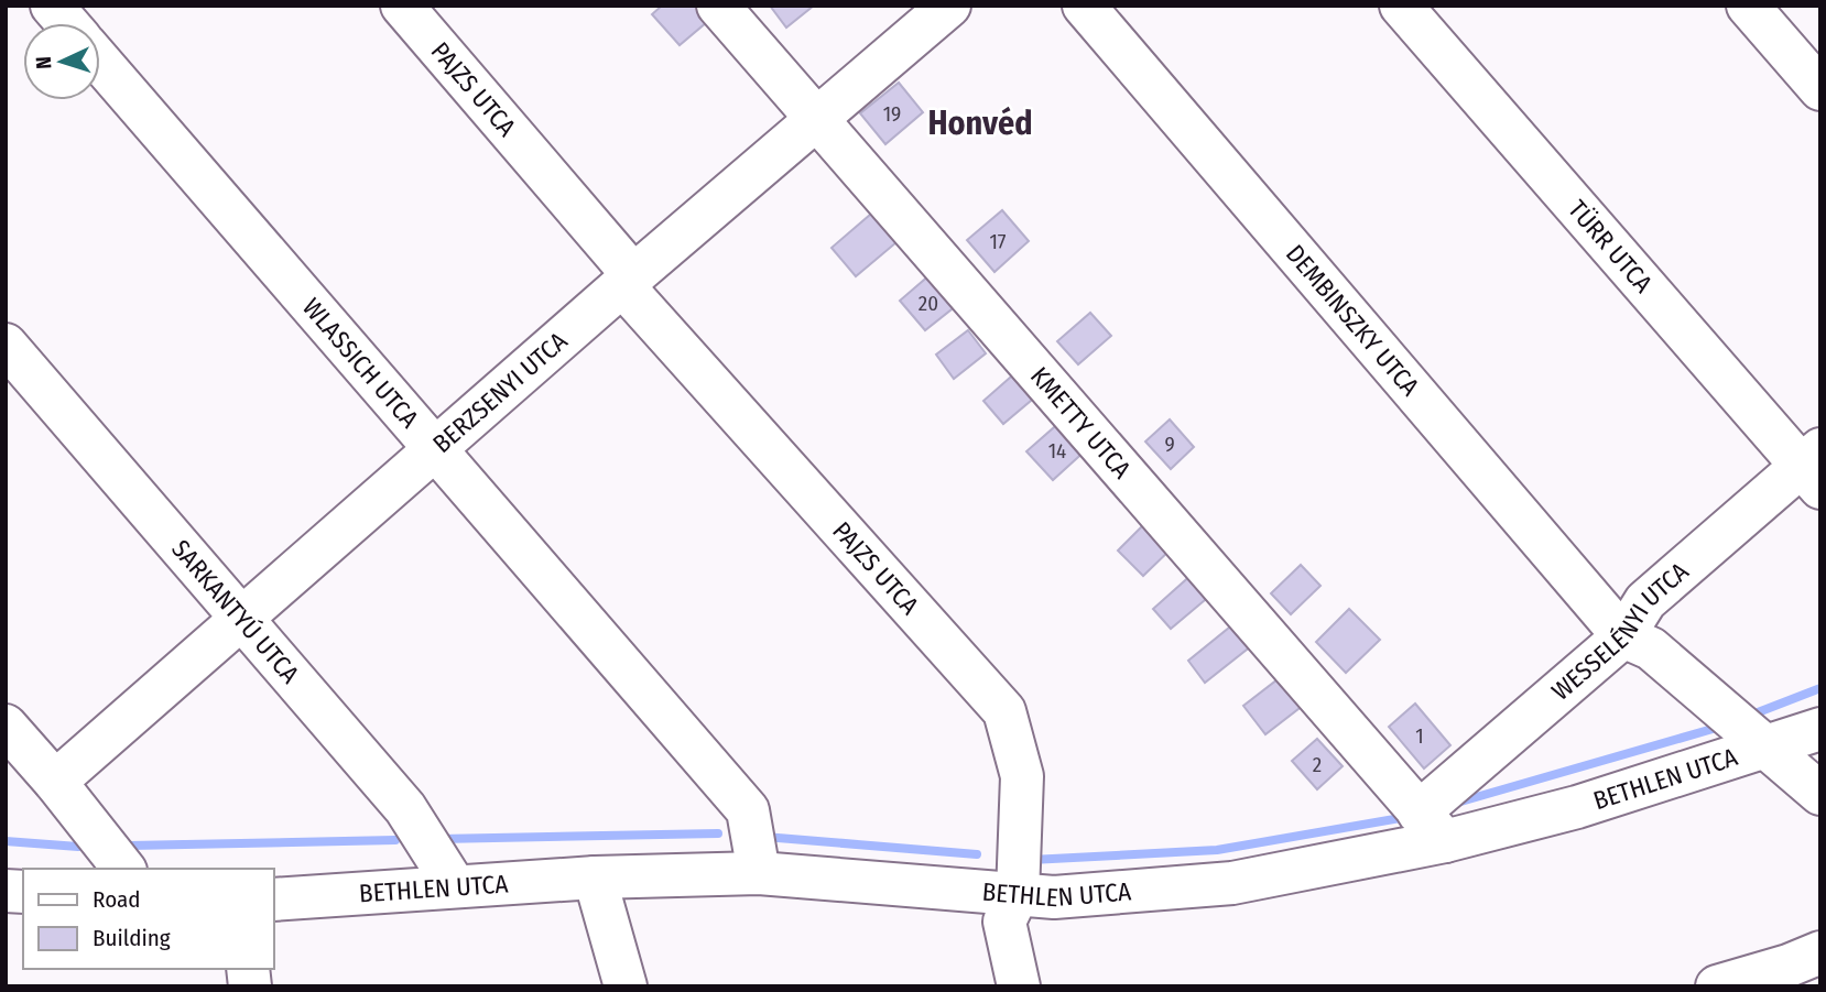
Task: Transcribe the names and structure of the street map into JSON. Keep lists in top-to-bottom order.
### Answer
{
  "streets": {
    "street": [
      "PAJZS UTCA",
      "TÜRR UTCA",
      "DEMBINSZKY UTCA",
      "WLASSICH UTCA",
      "BERZSENYI UTCA",
      "KMETTY UTCA",
      "SARKANTYÚ UTCA",
      "WESSELÉNYI UTCA",
      "BETHLEN UTCA"
    ]
  },
  "crossings": [
    ["PAJZS UTCA", "BERZSENYI UTCA"],
    ["PAJZS UTCA", "BETHLEN UTCA"],
    ["TÜRR UTCA", "WESSELÉNYI UTCA"],
    ["DEMBINSZKY UTCA", "WESSELÉNYI UTCA"],
    ["WLASSICH UTCA", "BERZSENYI UTCA"],
    ["WLASSICH UTCA", "BETHLEN UTCA"],
    ["BERZSENYI UTCA", "KMETTY UTCA"],
    ["BERZSENYI UTCA", "SARKANTYÚ UTCA"],
    ["KMETTY UTCA", "WESSELÉNYI UTCA"],
    ["KMETTY UTCA", "BETHLEN UTCA"],
    ["SARKANTYÚ UTCA", "BETHLEN UTCA"],
    ["WESSELÉNYI UTCA", "BETHLEN UTCA"]
  ],
  "districts": ["Honvéd"],
  "house_numbers": [
    "19",
    "17",
    "20",
    "9",
    "14",
    "1",
    "2"
  ],
  "legend": ["Road", "Building"],
  "north": "left"
}
